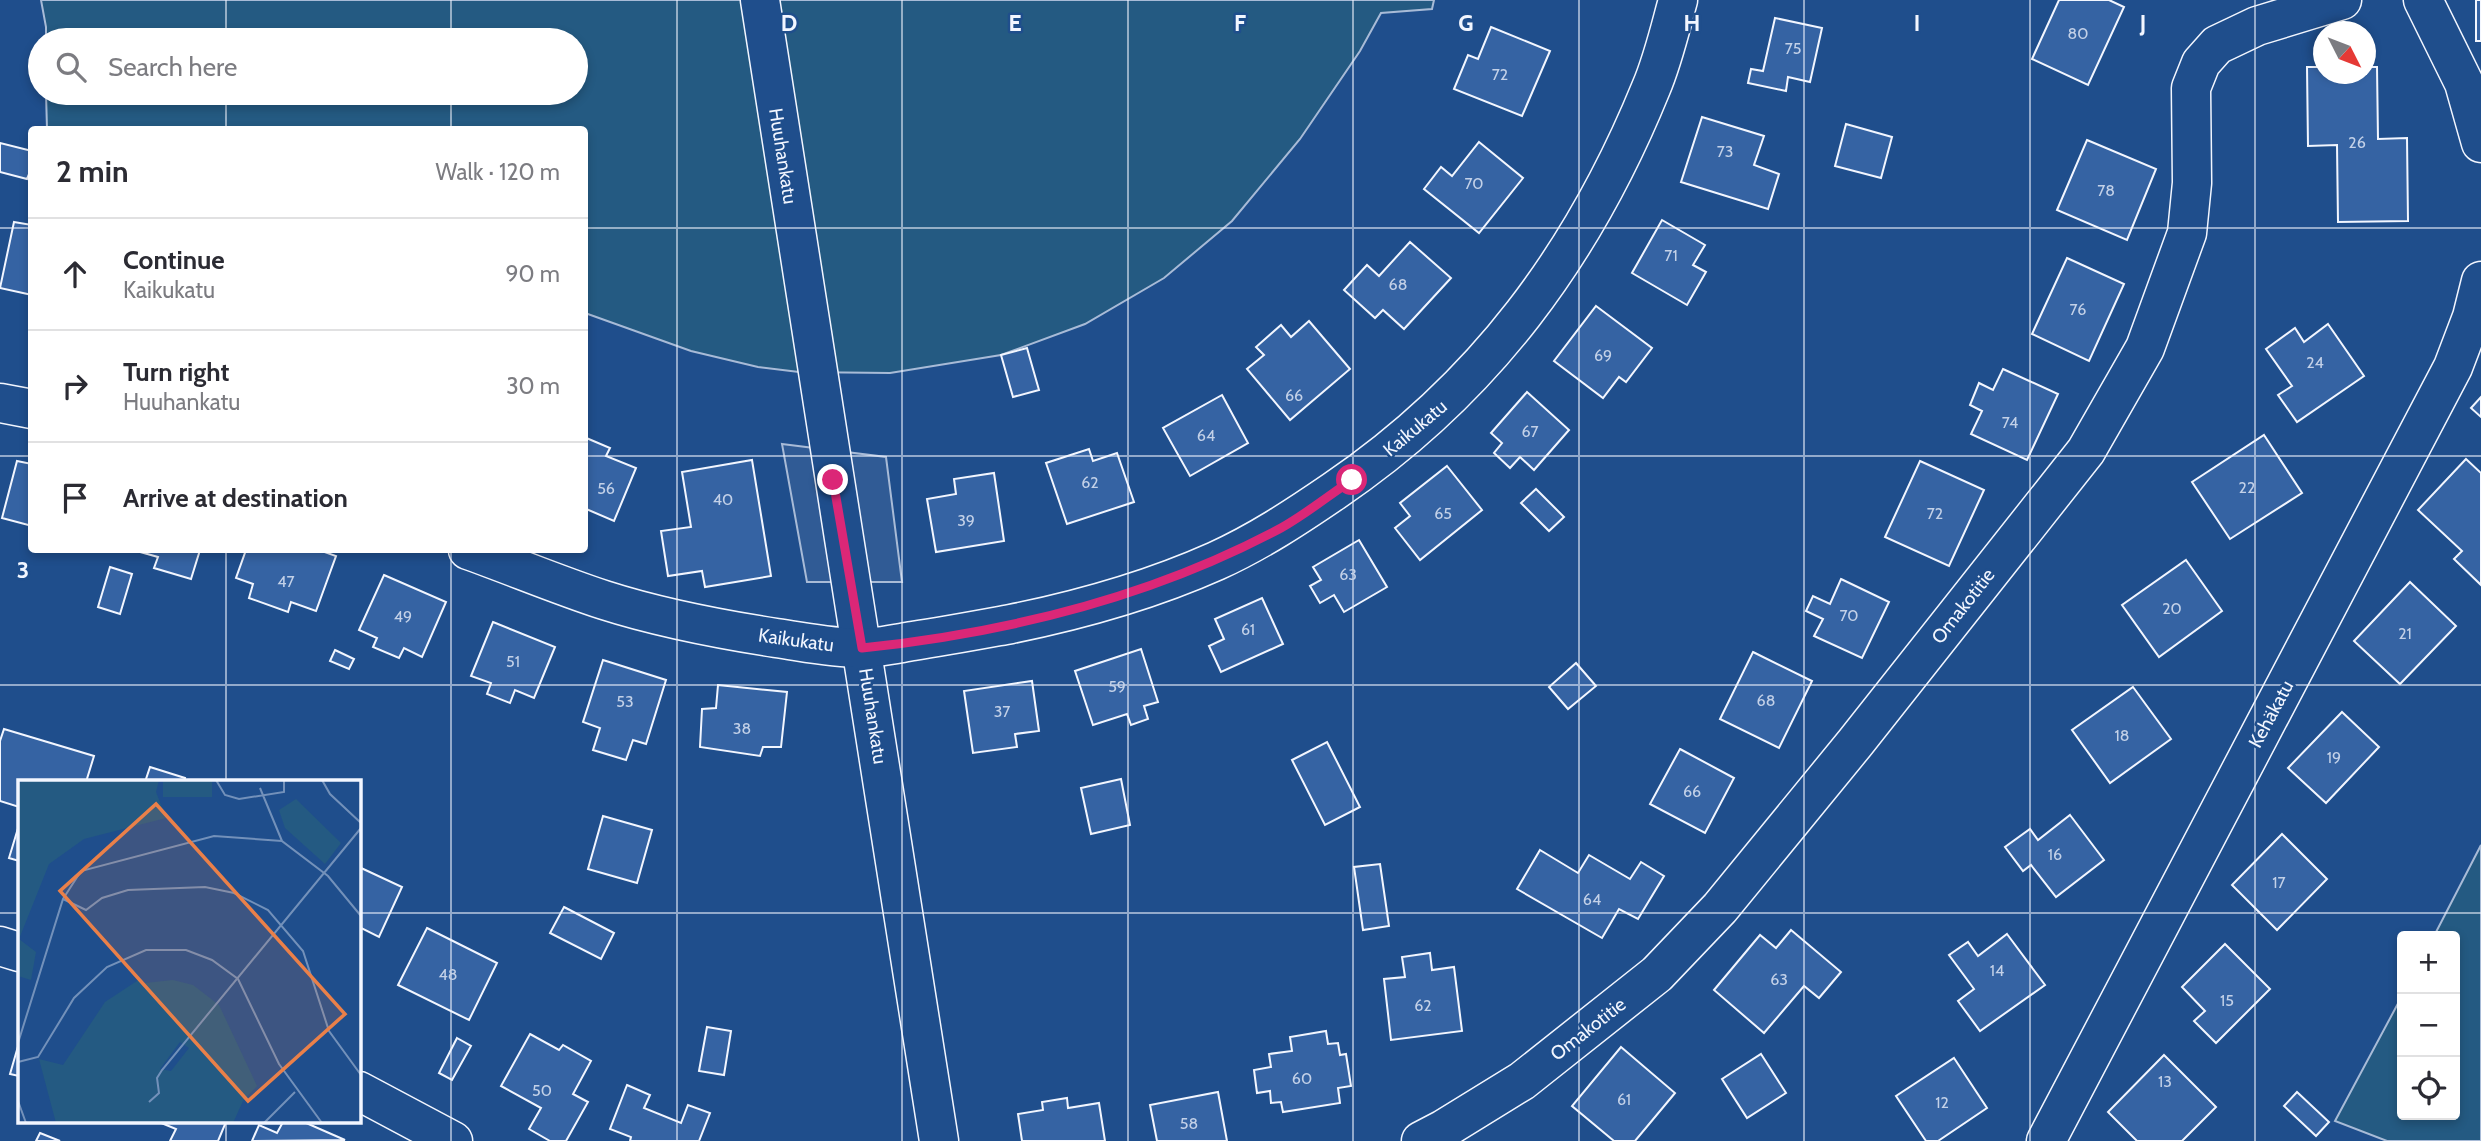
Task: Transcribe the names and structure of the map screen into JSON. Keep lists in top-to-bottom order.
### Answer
{
  "streets": {
    "street": [
      "Huuhankatu",
      "Kaikukatu",
      "Omakotitie",
      "Kehäkatu"
    ]
  },
  "crossings": [
    ["Huuhankatu", "Kaikukatu"]
  ],
  "house_numbers": [
    "80",
    "75",
    "72",
    "26",
    "73",
    "70",
    "78",
    "71",
    "68",
    "76",
    "69",
    "24",
    "66",
    "74",
    "67",
    "64",
    "62",
    "22",
    "56",
    "40",
    "65",
    "72",
    "39",
    "63",
    "47",
    "20",
    "70",
    "49",
    "61",
    "21",
    "51",
    "59",
    "68",
    "53",
    "37",
    "38",
    "18",
    "19",
    "66",
    "16",
    "17",
    "64",
    "14",
    "48",
    "63",
    "15",
    "62",
    "60",
    "13",
    "50",
    "61",
    "12",
    "58"
  ],
  "north": "bottom right",
  "page": {
    "search": "Search here",
    "heading": ["2 min", "Walk · 120 m"],
    "list": [
      ["Continue", "Kaikukatu", "90 m"],
      ["Turn right", "Huuhankatu", "30 m"],
      "Arrive at destination"
    ],
    "map_buttons": ["+", "−"]
  },
  "grid": {
    "columns": [
      "D",
      "E",
      "F",
      "G",
      "H",
      "I",
      "J"
    ],
    "rows": ["3"]
  }
}
